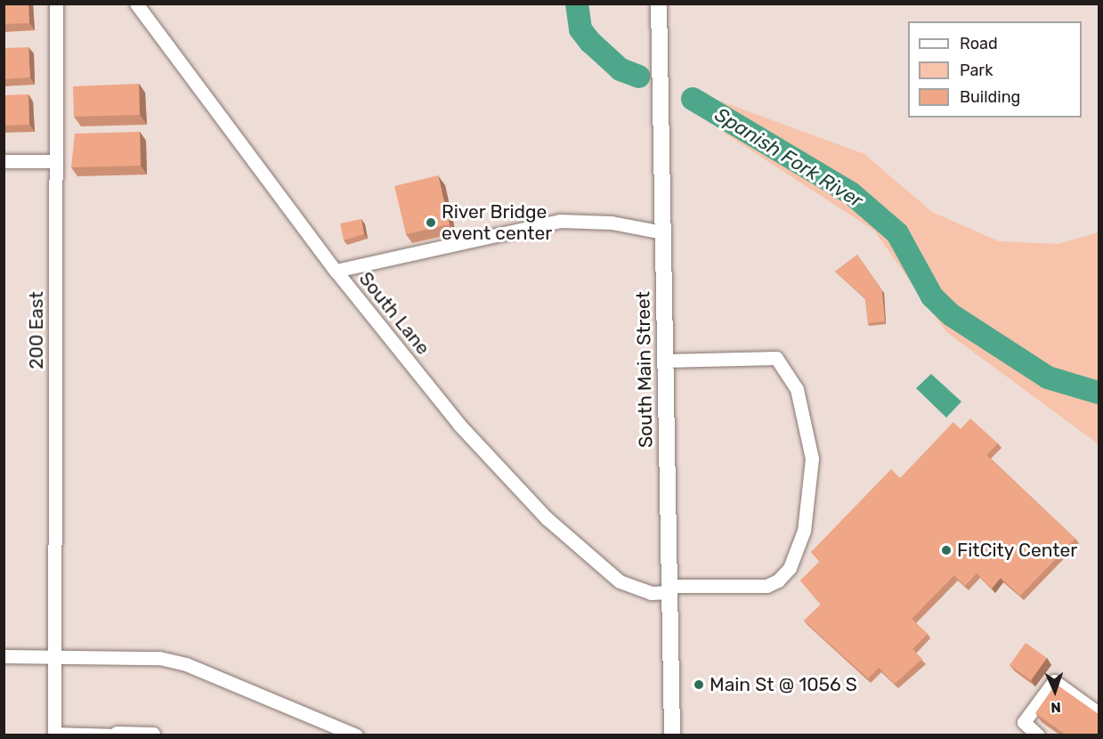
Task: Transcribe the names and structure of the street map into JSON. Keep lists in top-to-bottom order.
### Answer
{
  "streets": {
    "main road": ["South Main Street"],
    "street": ["South Lane", "200 East"]
  },
  "crossings": [
    ["South Lane", "South Main Street"]
  ],
  "water": ["Spanish Fork River"],
  "places": ["River Bridge event center", "FitCity Center", "Main St @ 1056 S"],
  "legend": ["Road", "Park", "Building"],
  "north": "bottom"
}
